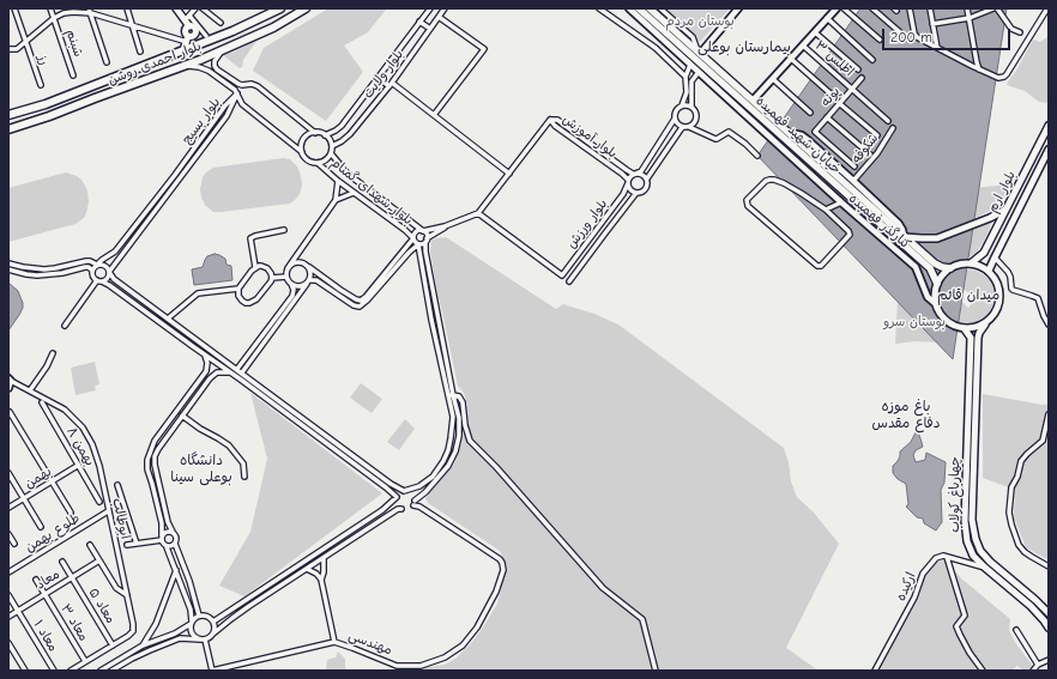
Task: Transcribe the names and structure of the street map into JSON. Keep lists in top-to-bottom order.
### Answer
{
  "streets": {
    "highway": ["بلوار احمدی روشن"],
    "main road": ["خیابان شهید فهمیده", "بلوار ارم", "چهارباغ کولاب"],
    "street": [
      "شبنم",
      "اطلس ۳",
      "رز",
      "بلوار ولایت",
      "پونه",
      "بلوار بسیج",
      "بلوار آموزش",
      "شکوفه",
      "بلوار شهدای گمنام",
      "کنارگذر فهمیده",
      "بلوار ورزش",
      "بهمن ۸",
      "بهمن",
      "ابوطالب",
      "طلوع بهمن",
      "معاد",
      "ارکیده",
      "معاد ۵",
      "معاد ۳",
      "معاد ۱",
      "مهندسی"
    ]
  },
  "crossings": [
    ["اطلس ۳", "پونه"],
    ["بلوار ولایت", "بلوار شهدای گمنام"],
    ["خیابان شهید فهمیده", "بلوار ارم"],
    ["خیابان شهید فهمیده", "کنارگذر فهمیده"],
    ["خیابان شهید فهمیده", "چهارباغ کولاب"],
    ["بلوار آموزش", "بلوار ورزش"],
    ["بلوار ارم", "کنارگذر فهمیده"],
    ["بلوار ارم", "چهارباغ کولاب"],
    ["کنارگذر فهمیده", "چهارباغ کولاب"],
    ["بهمن ۸", "بهمن"],
    ["ابوطالب", "طلوع بهمن"],
    ["ابوطالب", "معاد ۵"],
    ["ابوطالب", "معاد ۳"],
    ["معاد", "معاد ۵"],
    ["معاد", "معاد ۳"],
    ["معاد", "معاد ۱"]
  ],
  "districts": [
    "بیمارستان بوعلی",
    "میدان قائم",
    "باغ موزه دفاع مقدس",
    "دانشگاه بوعلی سینا"
  ],
  "parks": ["بوستان مردم", "بوستان سرو"],
  "scale_bar": "200 m"
}
